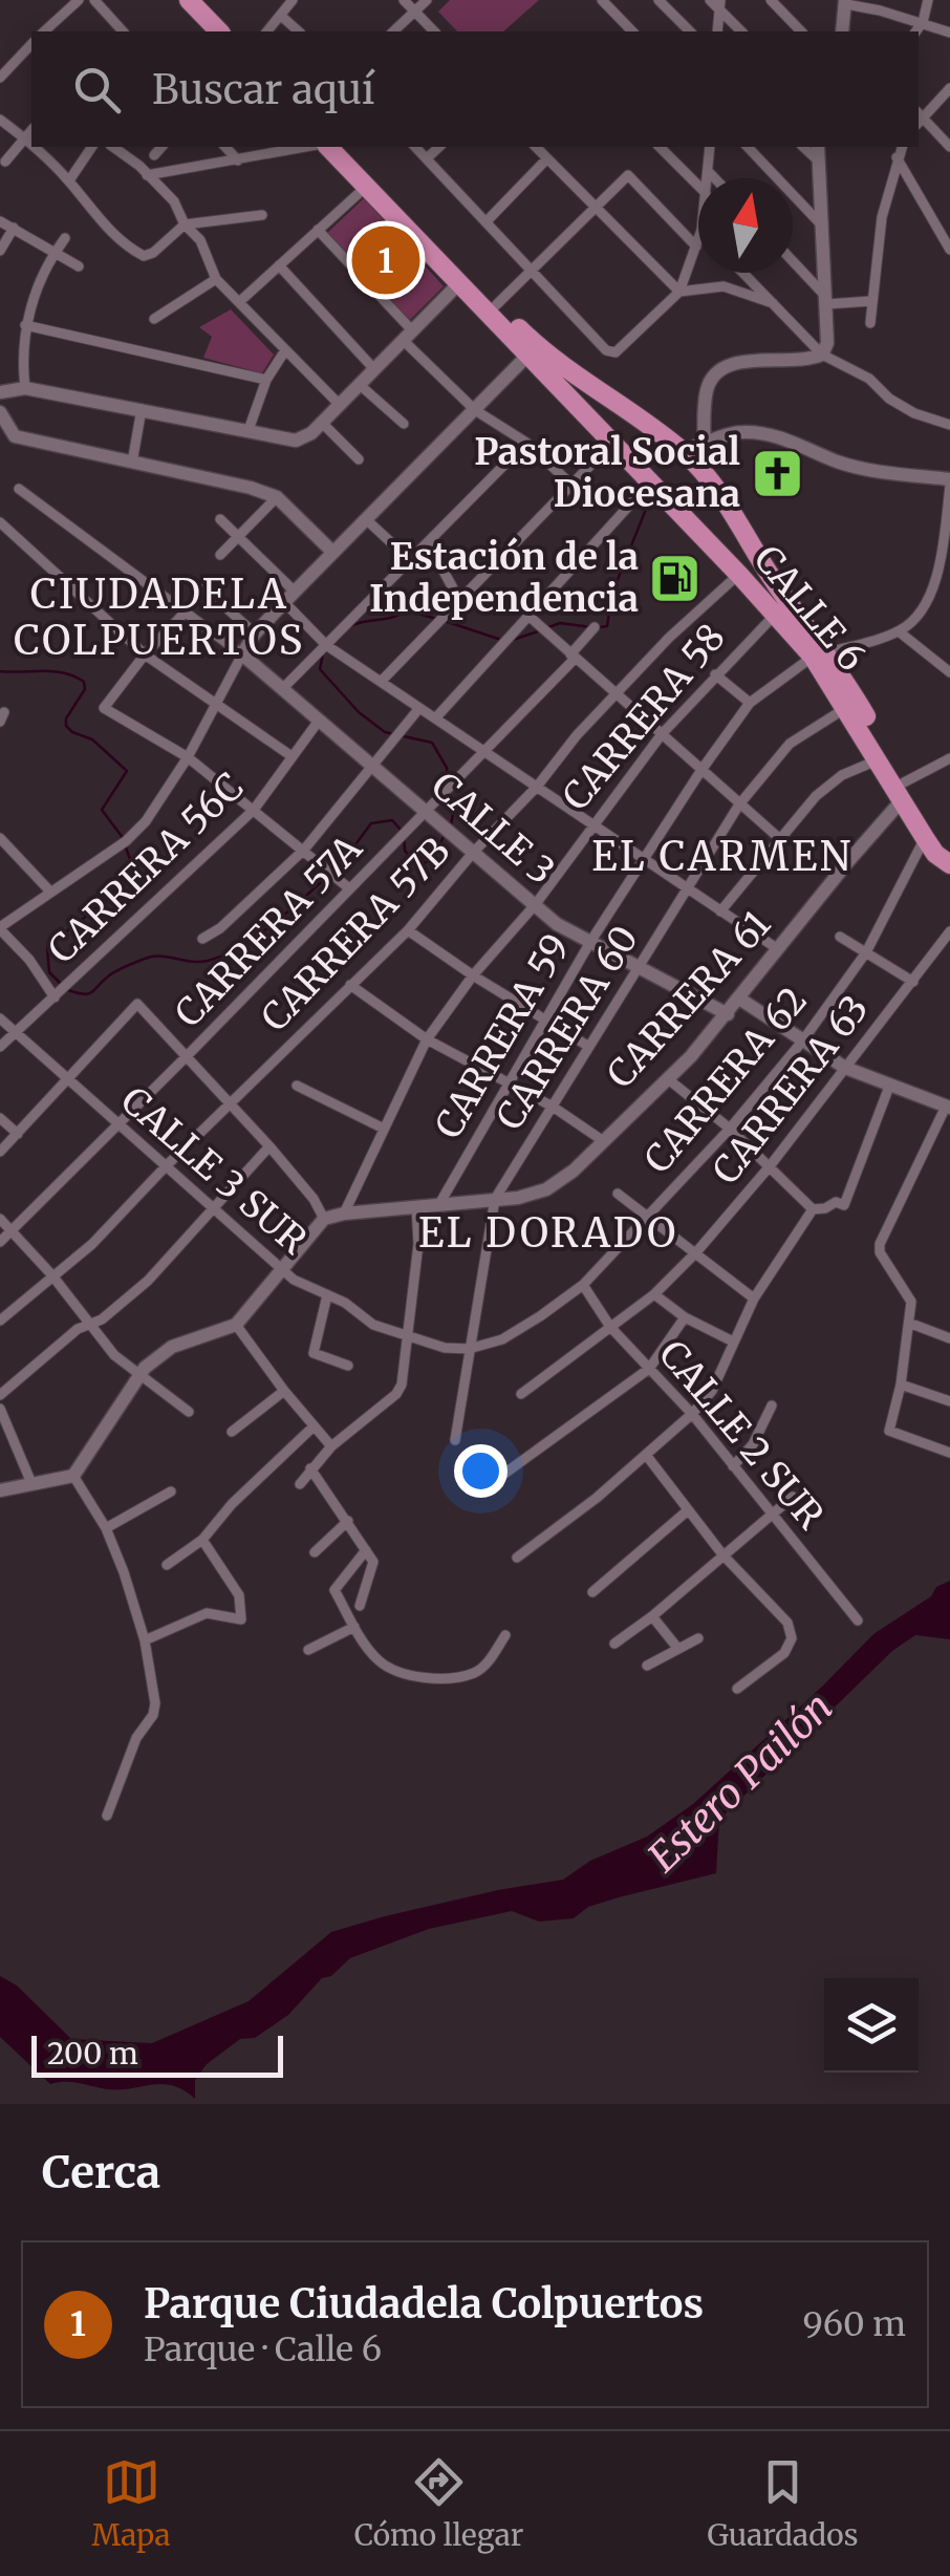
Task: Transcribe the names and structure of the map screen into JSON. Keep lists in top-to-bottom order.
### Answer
{
  "streets": {
    "highway": ["CALLE 6"],
    "main road": ["CALLE 3", "CARRERA 61"],
    "street": [
      "CARRERA 58",
      "CARRERA 56C",
      "CARRERA 57A",
      "CARRERA 57B",
      "CARRERA 60",
      "CARRERA 59",
      "CARRERA 62",
      "CARRERA 63",
      "CALLE 3 SUR",
      "CALLE 2 SUR"
    ]
  },
  "crossings": [
    ["CALLE 6", "CARRERA 58"],
    ["CALLE 6", "CARRERA 57B"],
    ["CALLE 6", "CARRERA 61"],
    ["CALLE 6", "CARRERA 60"],
    ["CALLE 6", "CARRERA 59"],
    ["CALLE 6", "CARRERA 62"],
    ["CARRERA 58", "CALLE 3"],
    ["CARRERA 58", "CARRERA 61"],
    ["CALLE 3", "CARRERA 56C"],
    ["CALLE 3", "CARRERA 57A"],
    ["CALLE 3", "CARRERA 57B"],
    ["CALLE 3", "CARRERA 61"],
    ["CALLE 3", "CARRERA 60"],
    ["CALLE 3", "CARRERA 59"],
    ["CARRERA 56C", "CALLE 3 SUR"],
    ["CARRERA 57A", "CALLE 3 SUR"],
    ["CARRERA 57B", "CALLE 3 SUR"],
    ["CARRERA 61", "CARRERA 60"],
    ["CARRERA 61", "CARRERA 59"],
    ["CARRERA 60", "CARRERA 62"],
    ["CARRERA 60", "CALLE 3 SUR"],
    ["CARRERA 62", "CALLE 3 SUR"],
    ["CARRERA 62", "CALLE 2 SUR"],
    ["CARRERA 63", "CALLE 2 SUR"]
  ],
  "districts": ["CIUDADELA COLPUERTOS", "EL CARMEN", "EL DORADO"],
  "water": ["Estero Pailón"],
  "places": {
    "church": ["Pastoral Social Diocesana"],
    "fuel station": ["Estación de la Independencia"]
  },
  "scale_bar": "200 m",
  "north": "top",
  "page": {
    "search": "Buscar aquí",
    "pins": "1",
    "scale": "200 m",
    "heading": "Cerca",
    "list": [
      {
        "mark": "1",
        "name": "Parque Ciudadela Colpuertos",
        "note": "Parque · Calle 6",
        "value": "960 m"
      }
    ],
    "nav": ["Mapa", "Cómo llegar", "Guardados"]
  }
}
